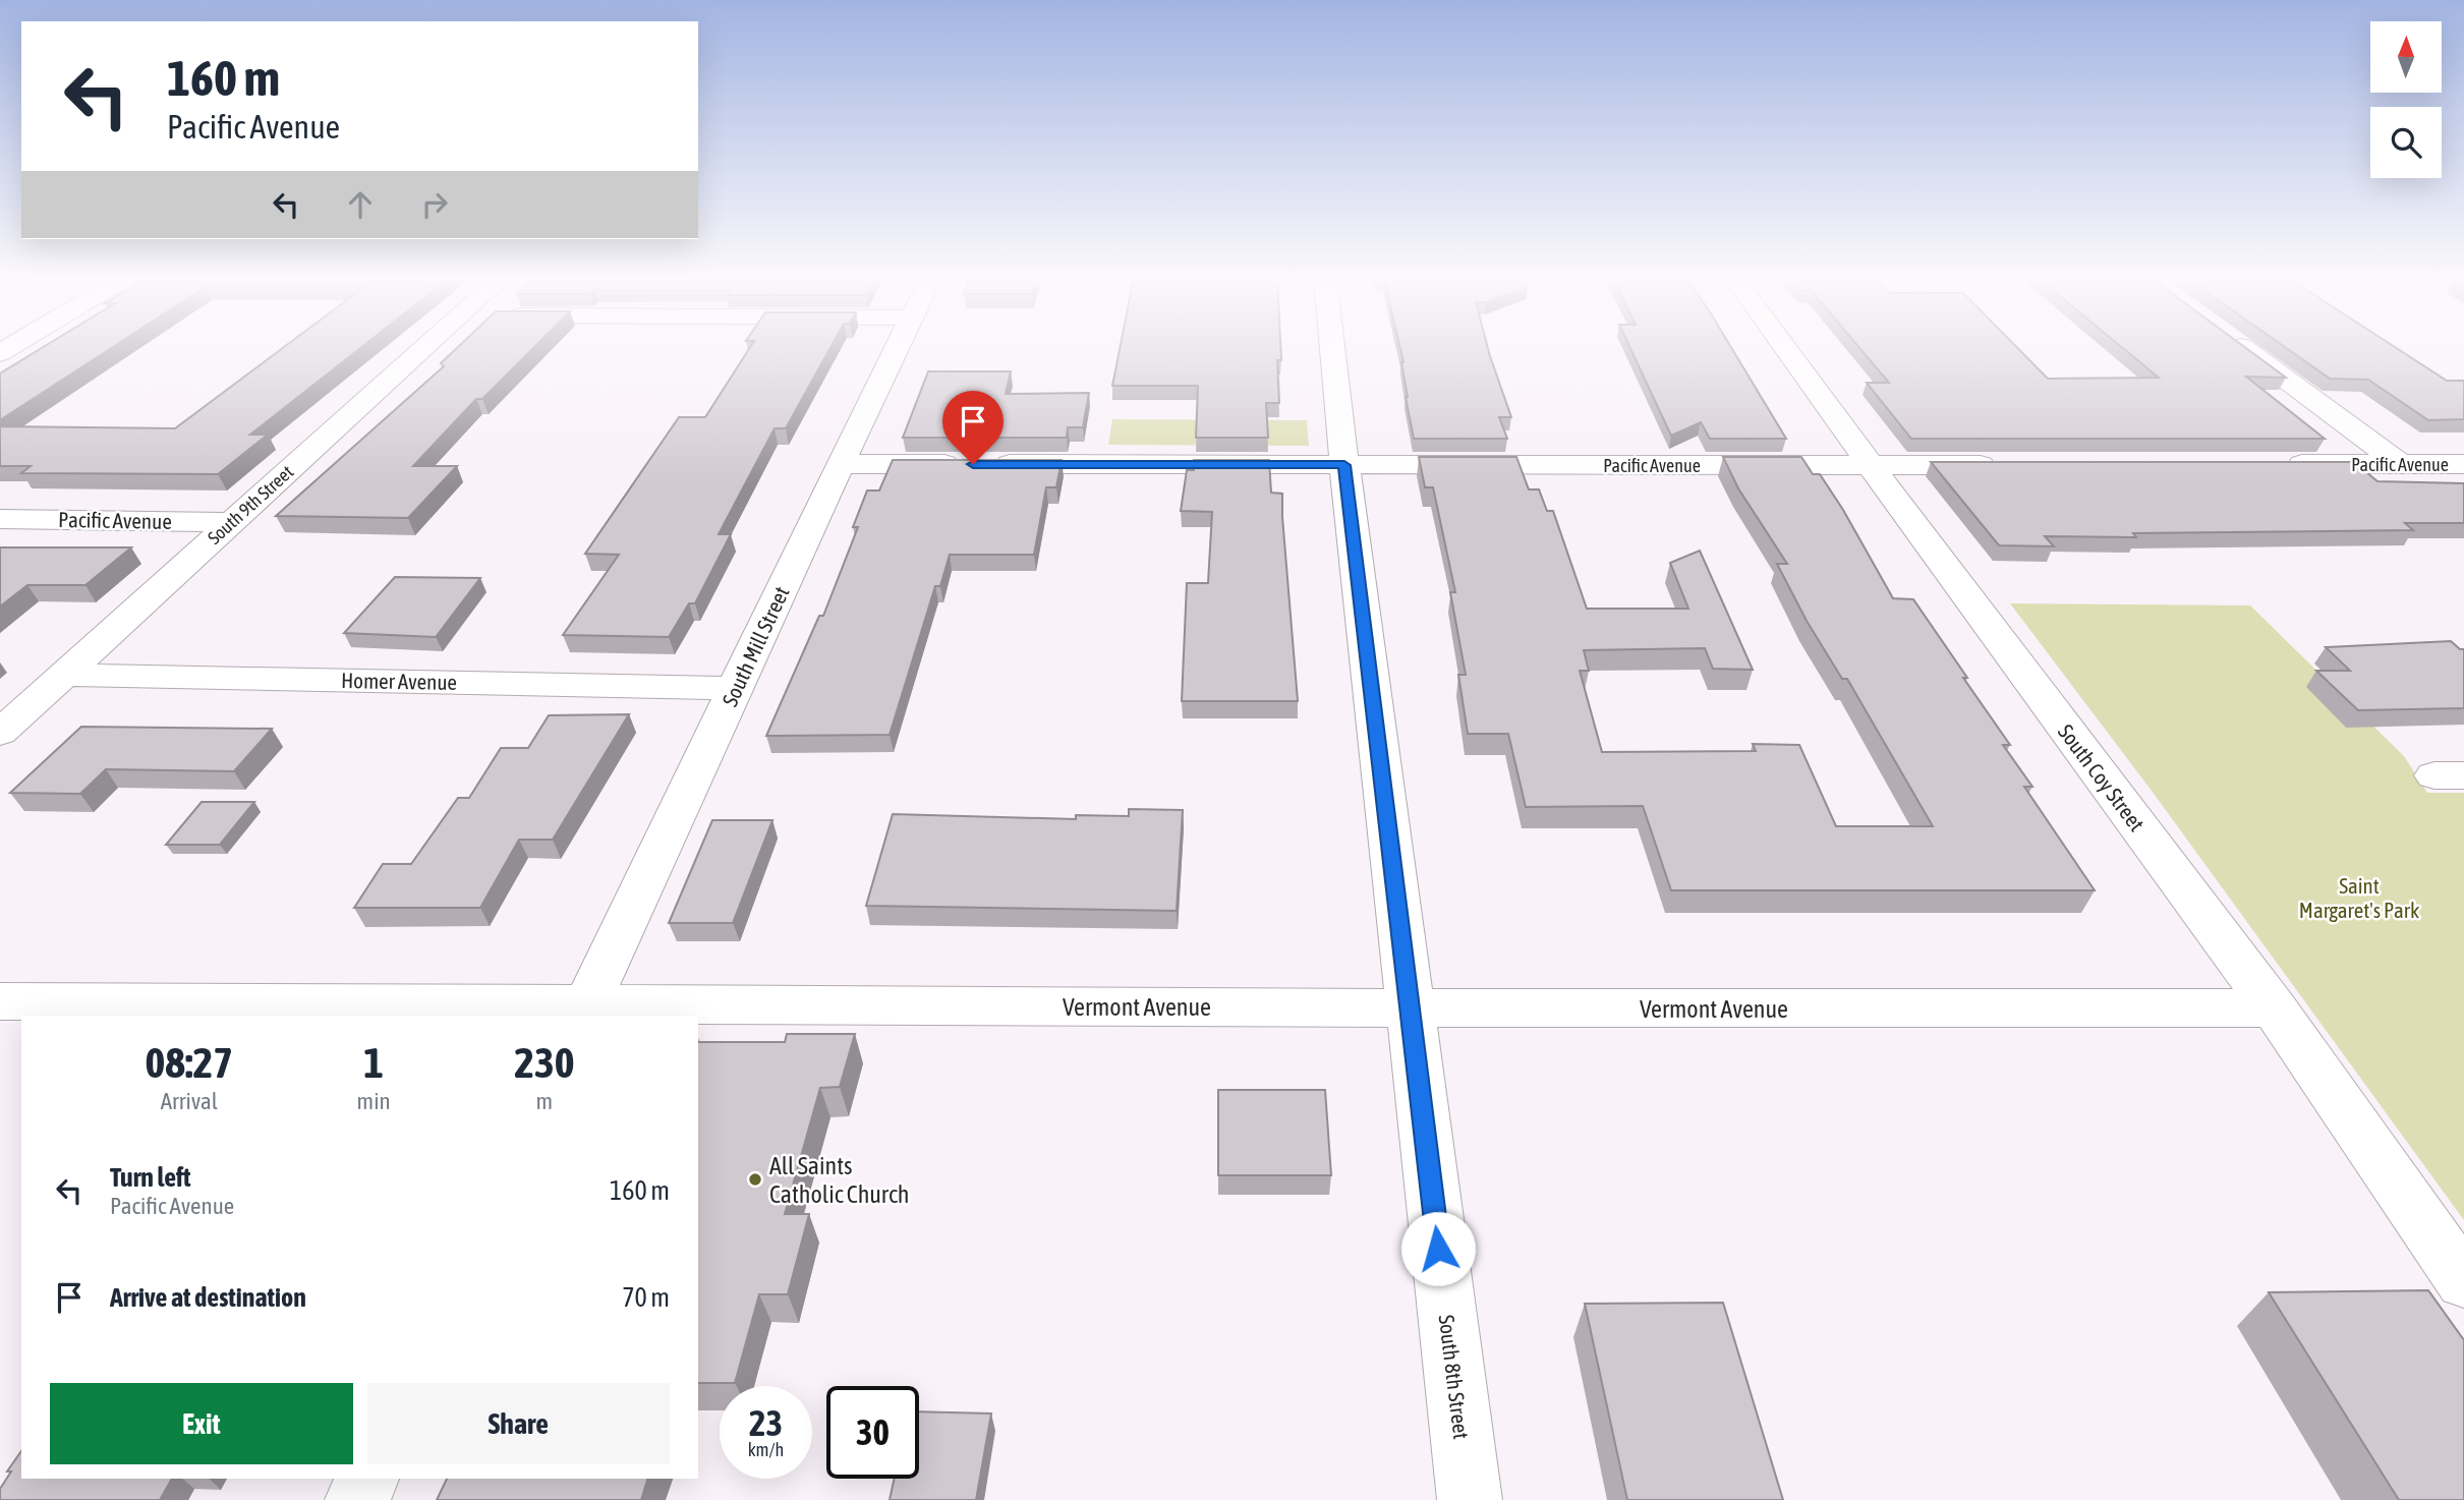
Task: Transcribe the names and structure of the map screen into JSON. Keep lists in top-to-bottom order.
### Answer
{
  "streets": {
    "street": [
      "Pacific Avenue",
      "South 9th Street",
      "South Mill Street",
      "Homer Avenue",
      "South Coy Street",
      "Vermont Avenue",
      "South 8th Street"
    ]
  },
  "crossings": [
    ["Pacific Avenue", "South 9th Street"],
    ["Pacific Avenue", "South Mill Street"],
    ["Pacific Avenue", "South Coy Street"],
    ["Pacific Avenue", "South 8th Street"],
    ["South 9th Street", "Homer Avenue"],
    ["South Mill Street", "Homer Avenue"],
    ["South Mill Street", "Vermont Avenue"],
    ["South Coy Street", "Vermont Avenue"],
    ["Vermont Avenue", "South 8th Street"]
  ],
  "parks": ["Saint Margaret's Park"],
  "places": ["All Saints Catholic Church"],
  "north": "top",
  "page": {
    "turn": ["160 m", "Pacific Avenue"],
    "eta": [
      "08:27",
      "Arrival",
      "1",
      "min",
      "230",
      "m"
    ],
    "list": [
      {
        "name": "Turn left",
        "note": "Pacific Avenue",
        "value": "160 m"
      },
      {
        "name": "Arrive at destination",
        "value": "70 m"
      }
    ],
    "buttons": ["Exit", "Share"],
    "speed": "23 km/h",
    "limit": "30"
  }
}
